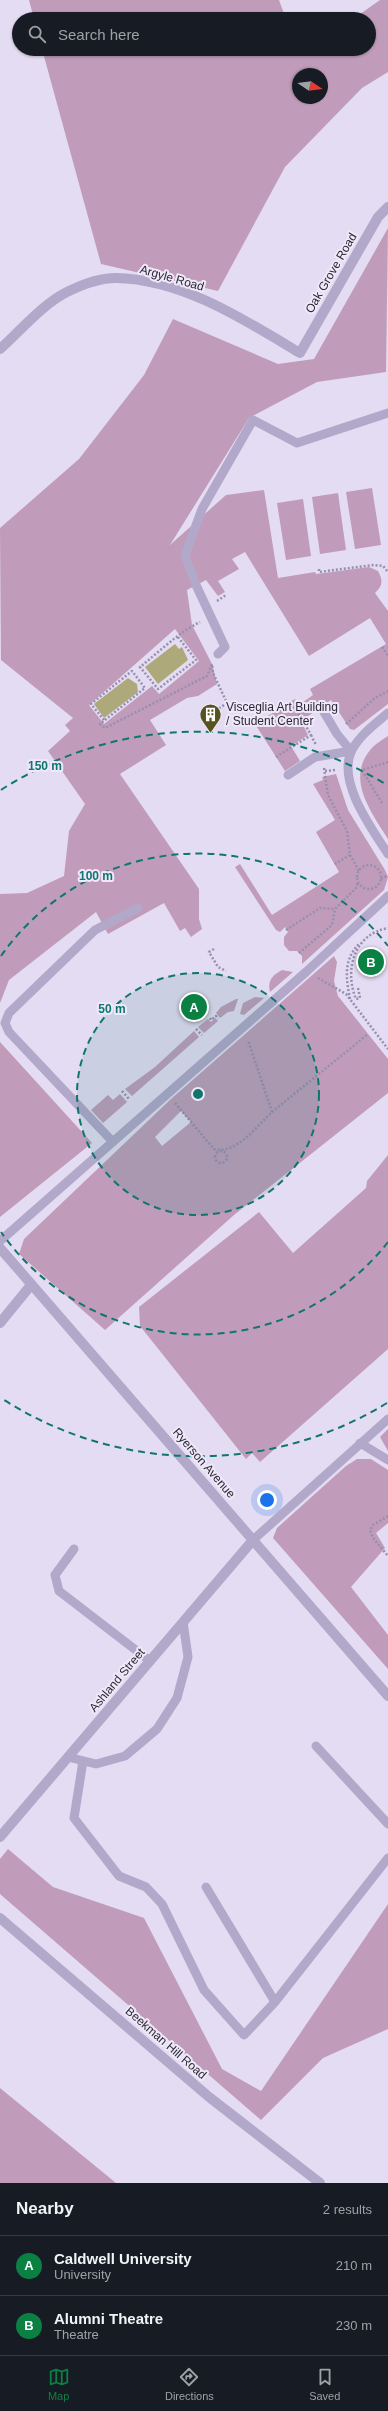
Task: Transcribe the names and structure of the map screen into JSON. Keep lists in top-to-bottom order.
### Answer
{
  "streets": {
    "street": [
      "Oak Grove Road",
      "Argyle Road",
      "Ryerson Avenue",
      "Ashland Street",
      "Beekman Hill Road"
    ]
  },
  "crossings": [
    ["Oak Grove Road", "Argyle Road"],
    ["Ryerson Avenue", "Ashland Street"]
  ],
  "places": {
    "building": ["Visceglia Art Building / Student Center"]
  },
  "north": "right",
  "page": {
    "search": "Search here",
    "pins": ["B", "A"],
    "heading": ["Nearby", "2 results"],
    "list": [
      {
        "mark": "A",
        "name": "Caldwell University",
        "note": "University",
        "value": "210 m"
      },
      {
        "mark": "B",
        "name": "Alumni Theatre",
        "note": "Theatre",
        "value": "230 m"
      }
    ],
    "nav": ["Map", "Directions", "Saved"]
  },
  "rings": ["150 m", "100 m", "50 m"]
}
